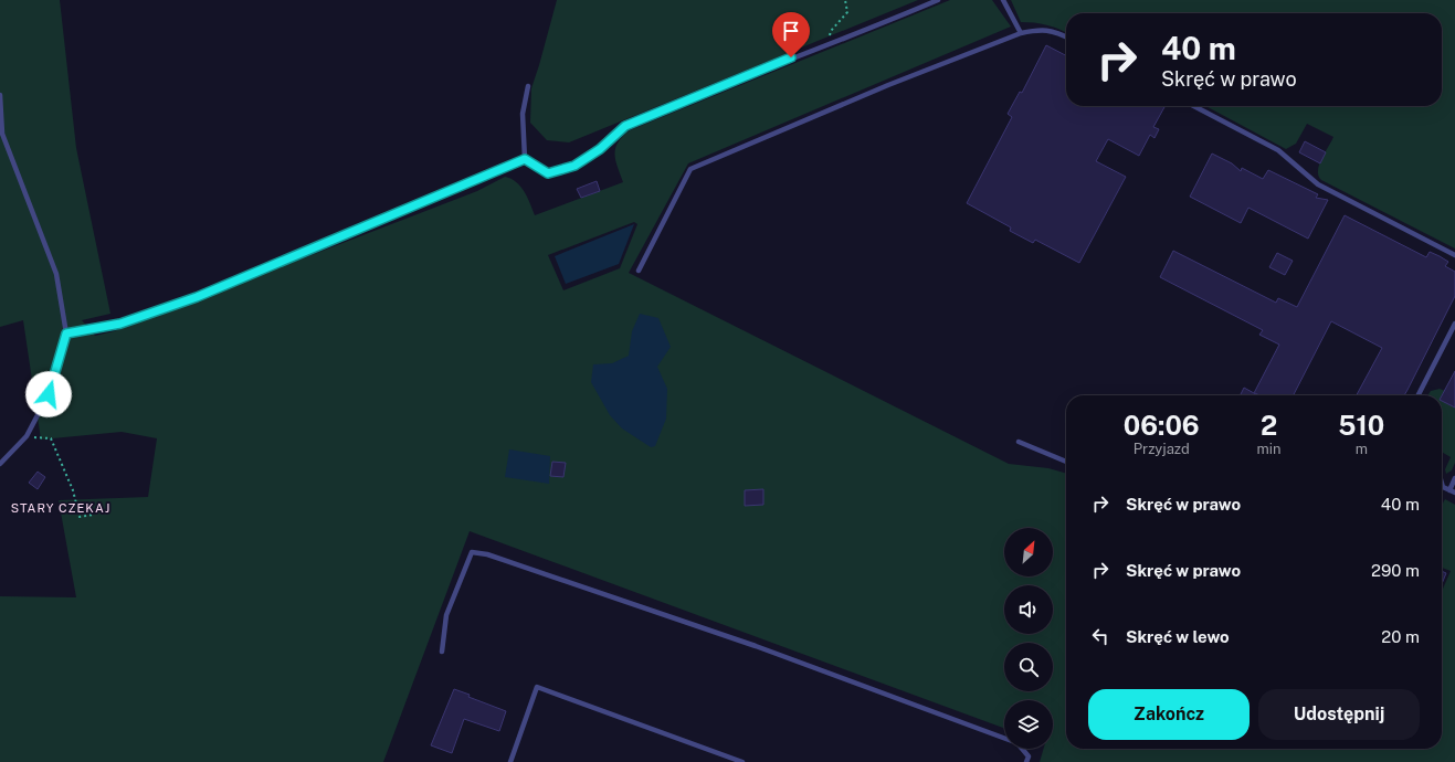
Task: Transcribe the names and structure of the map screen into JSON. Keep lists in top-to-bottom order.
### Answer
{
  "districts": ["STARY CZEKAJ"],
  "north": "top right",
  "page": {
    "turn": ["40 m", "Skręć w prawo"],
    "eta": [
      "06:06",
      "Przyjazd",
      "2",
      "min",
      "510",
      "m"
    ],
    "list": [
      {
        "name": "Skręć w prawo",
        "value": "40 m"
      },
      {
        "name": "Skręć w prawo",
        "value": "290 m"
      },
      {
        "name": "Skręć w lewo",
        "value": "20 m"
      }
    ],
    "buttons": ["Zakończ", "Udostępnij"]
  }
}
